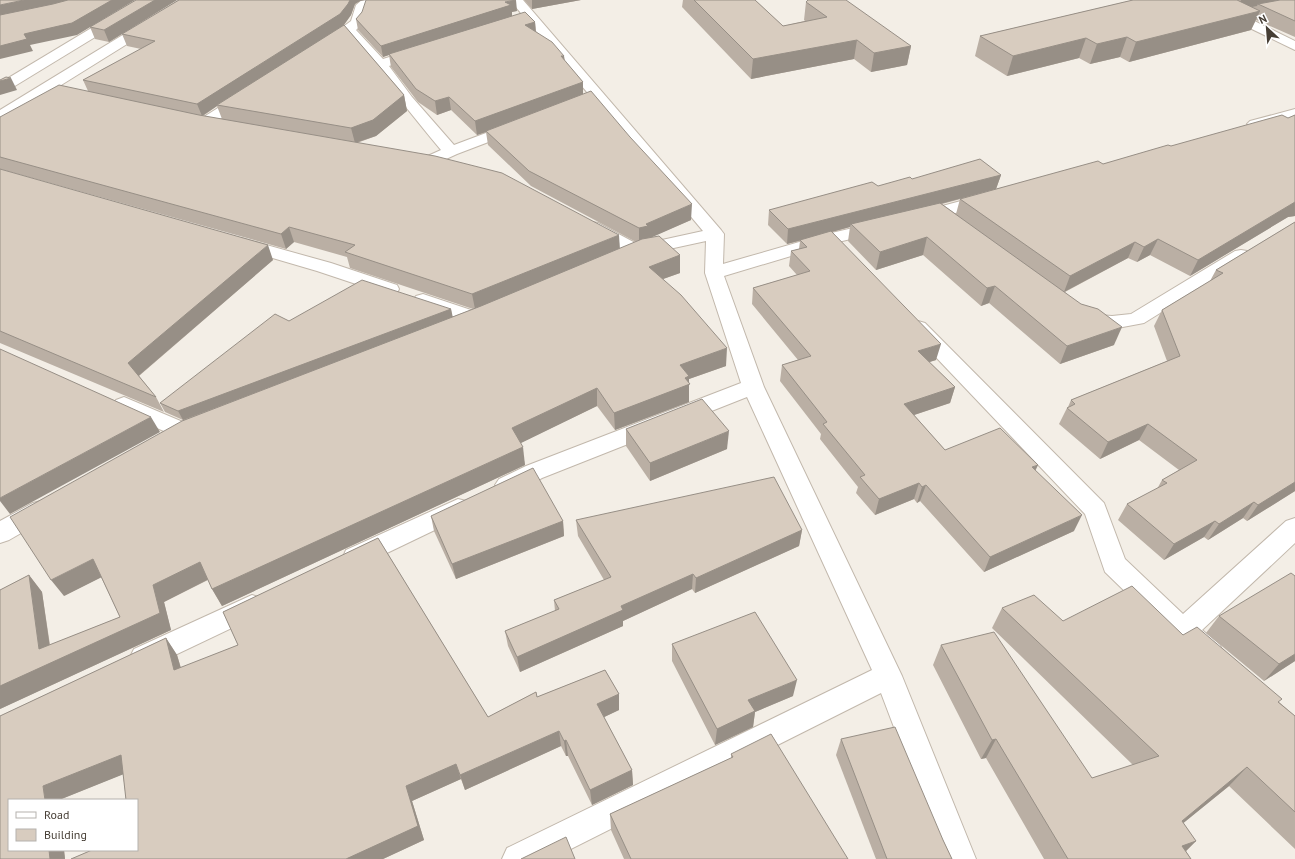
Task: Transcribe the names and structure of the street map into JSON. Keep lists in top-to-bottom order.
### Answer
{
  "legend": ["Road", "Building"],
  "north": "top left"
}
